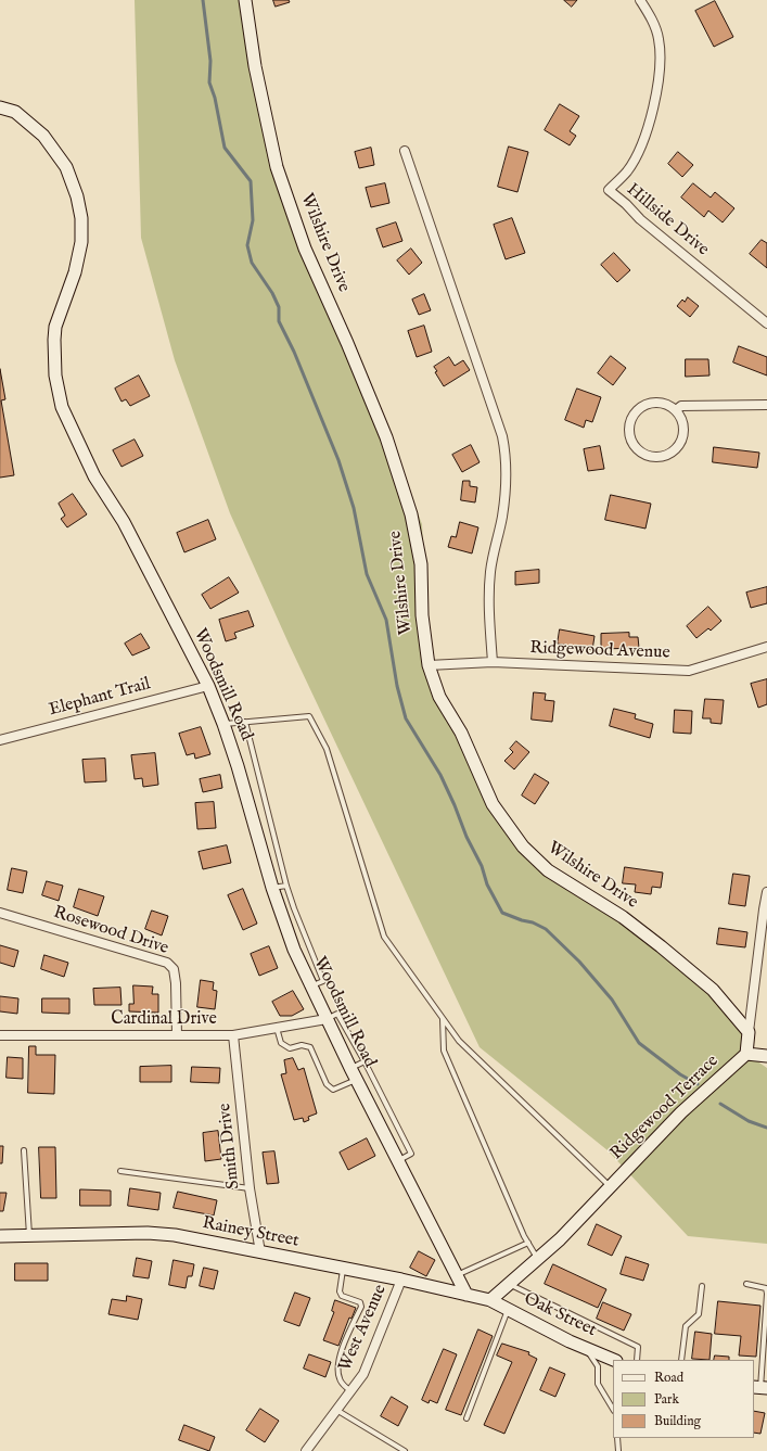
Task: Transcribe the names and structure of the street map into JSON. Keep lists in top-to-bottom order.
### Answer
{
  "streets": {
    "street": [
      "Hillside Drive",
      "Wilshire Drive",
      "Ridgewood Avenue",
      "Woodsmill Road",
      "Elephant Trail",
      "Rosewood Drive",
      "Cardinal Drive",
      "Ridgewood Terrace",
      "Smith Drive",
      "Rainey Street",
      "Oak Street",
      "West Avenue"
    ]
  },
  "crossings": [
    ["Wilshire Drive", "Ridgewood Avenue"],
    ["Wilshire Drive", "Ridgewood Terrace"],
    ["Woodsmill Road", "Elephant Trail"],
    ["Woodsmill Road", "Cardinal Drive"],
    ["Woodsmill Road", "Rainey Street"],
    ["Rosewood Drive", "Cardinal Drive"],
    ["Cardinal Drive", "Smith Drive"],
    ["Ridgewood Terrace", "Rainey Street"],
    ["Ridgewood Terrace", "Oak Street"],
    ["Smith Drive", "Rainey Street"],
    ["Rainey Street", "Oak Street"],
    ["Rainey Street", "West Avenue"]
  ],
  "legend": ["Road", "Park", "Building"]
}
